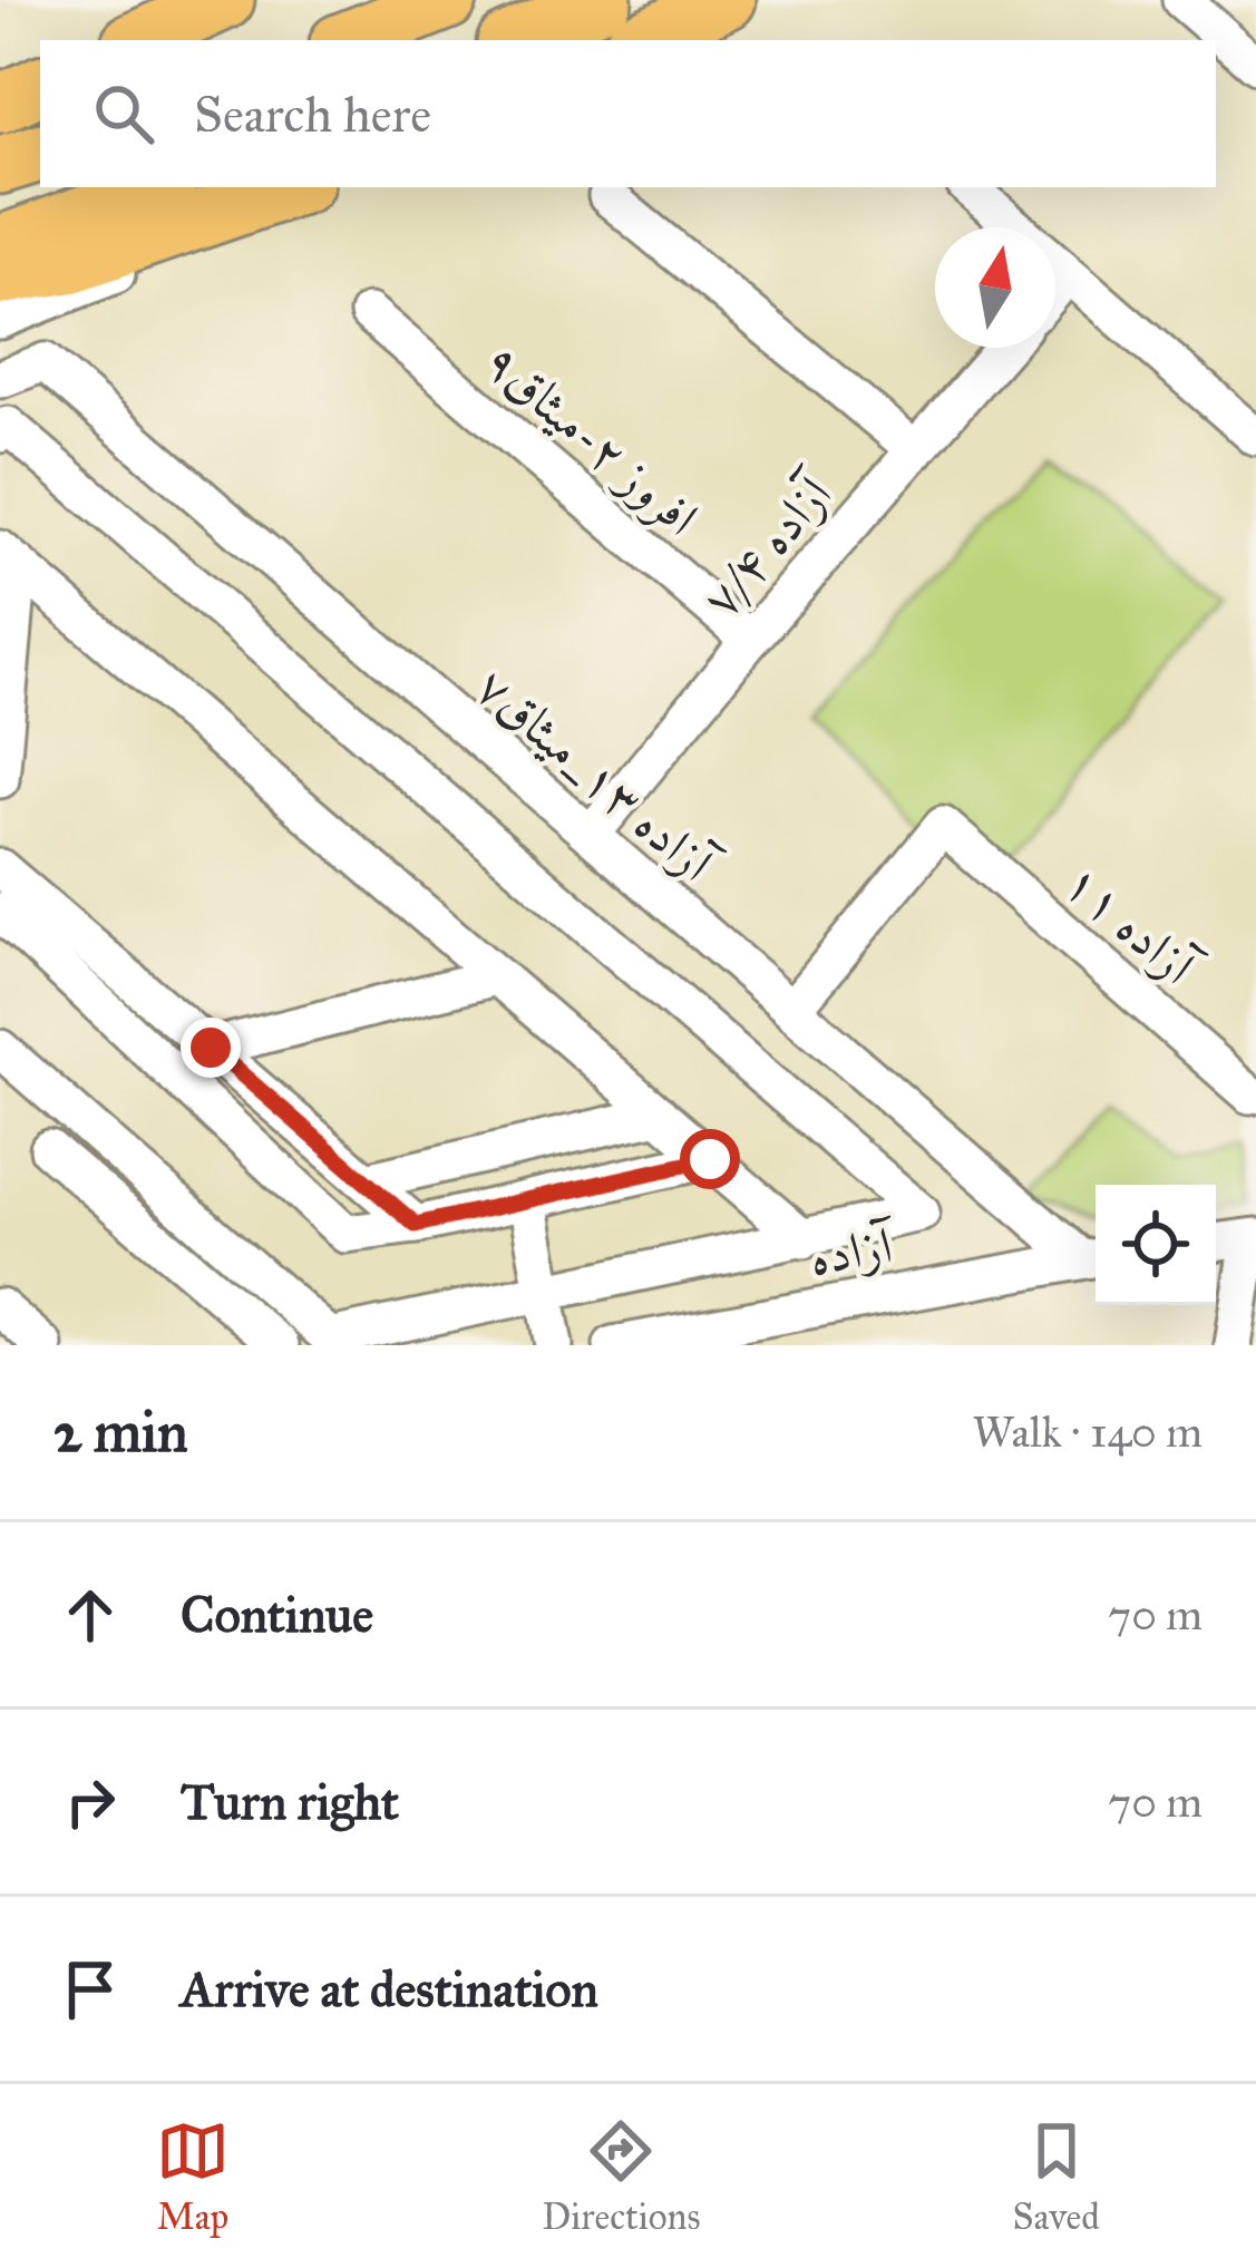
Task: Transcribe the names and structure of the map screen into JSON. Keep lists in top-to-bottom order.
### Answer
{
  "streets": {
    "street": [
      "افروز ۲-میثاق۹",
      "آزاده ۷/۴",
      "آزاده ۱۳_میثاق۷",
      "آزاده ۱۱",
      "آزاده"
    ]
  },
  "crossings": [
    ["افروز ۲-میثاق۹", "آزاده ۷/۴"],
    ["آزاده ۷/۴", "آزاده ۱۳_میثاق۷"],
    ["آزاده ۱۳_میثاق۷", "آزاده ۱۱"],
    ["آزاده ۱۳_میثاق۷", "آزاده"]
  ],
  "north": "top",
  "page": {
    "search": "Search here",
    "heading": ["2 min", "Walk · 140 m"],
    "list": [
      ["Continue", "70 m"],
      ["Turn right", "70 m"],
      "Arrive at destination"
    ],
    "nav": ["Map", "Directions", "Saved"]
  }
}
